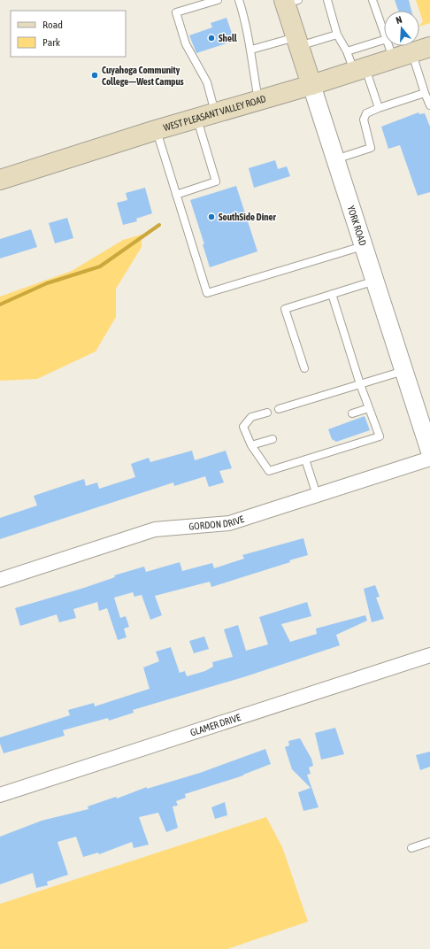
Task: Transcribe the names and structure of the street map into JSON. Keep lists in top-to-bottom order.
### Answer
{
  "streets": {
    "main road": ["WEST PLEASANT VALLEY ROAD", "YORK ROAD"],
    "street": ["GORDON DRIVE", "GLAMER DRIVE"]
  },
  "crossings": [
    ["WEST PLEASANT VALLEY ROAD", "YORK ROAD"]
  ],
  "places": ["Shell", "Cuyahoga Community College—West Campus", "SouthSide Diner"],
  "legend": ["Road", "Park"],
  "north": "top"
}
